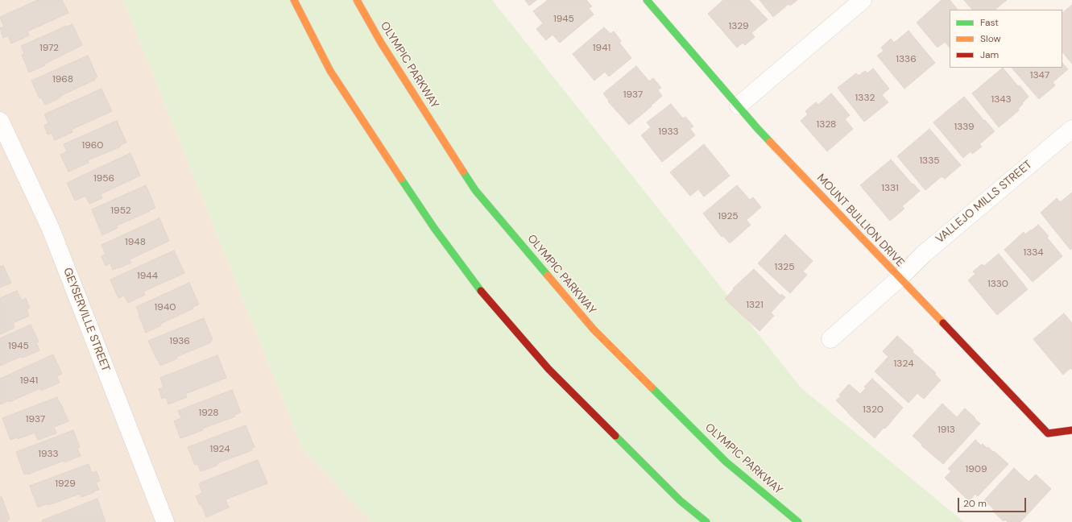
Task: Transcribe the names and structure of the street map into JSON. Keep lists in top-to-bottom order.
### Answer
{
  "streets": {
    "main road": ["OLYMPIC PARKWAY", "MOUNT BULLION DRIVE"],
    "street": ["VALLEJO MILLS STREET", "GEYSERVILLE STREET"]
  },
  "crossings": [
    ["VALLEJO MILLS STREET", "MOUNT BULLION DRIVE"]
  ],
  "house_numbers": [
    "1945",
    "1329",
    "1972",
    "1941",
    "1336",
    "1347",
    "1968",
    "1937",
    "1332",
    "1343",
    "1328",
    "1339",
    "1933",
    "1960",
    "1335",
    "1956",
    "1331",
    "1952",
    "1925",
    "1948",
    "1334",
    "1325",
    "1944",
    "1330",
    "1321",
    "1940",
    "1936",
    "1945",
    "1324",
    "1941",
    "1320",
    "1928",
    "1937",
    "1913",
    "1924",
    "1933",
    "1909",
    "1929"
  ],
  "legend": ["Fast", "Slow", "Jam"],
  "scale_bar": "20 m"
}
